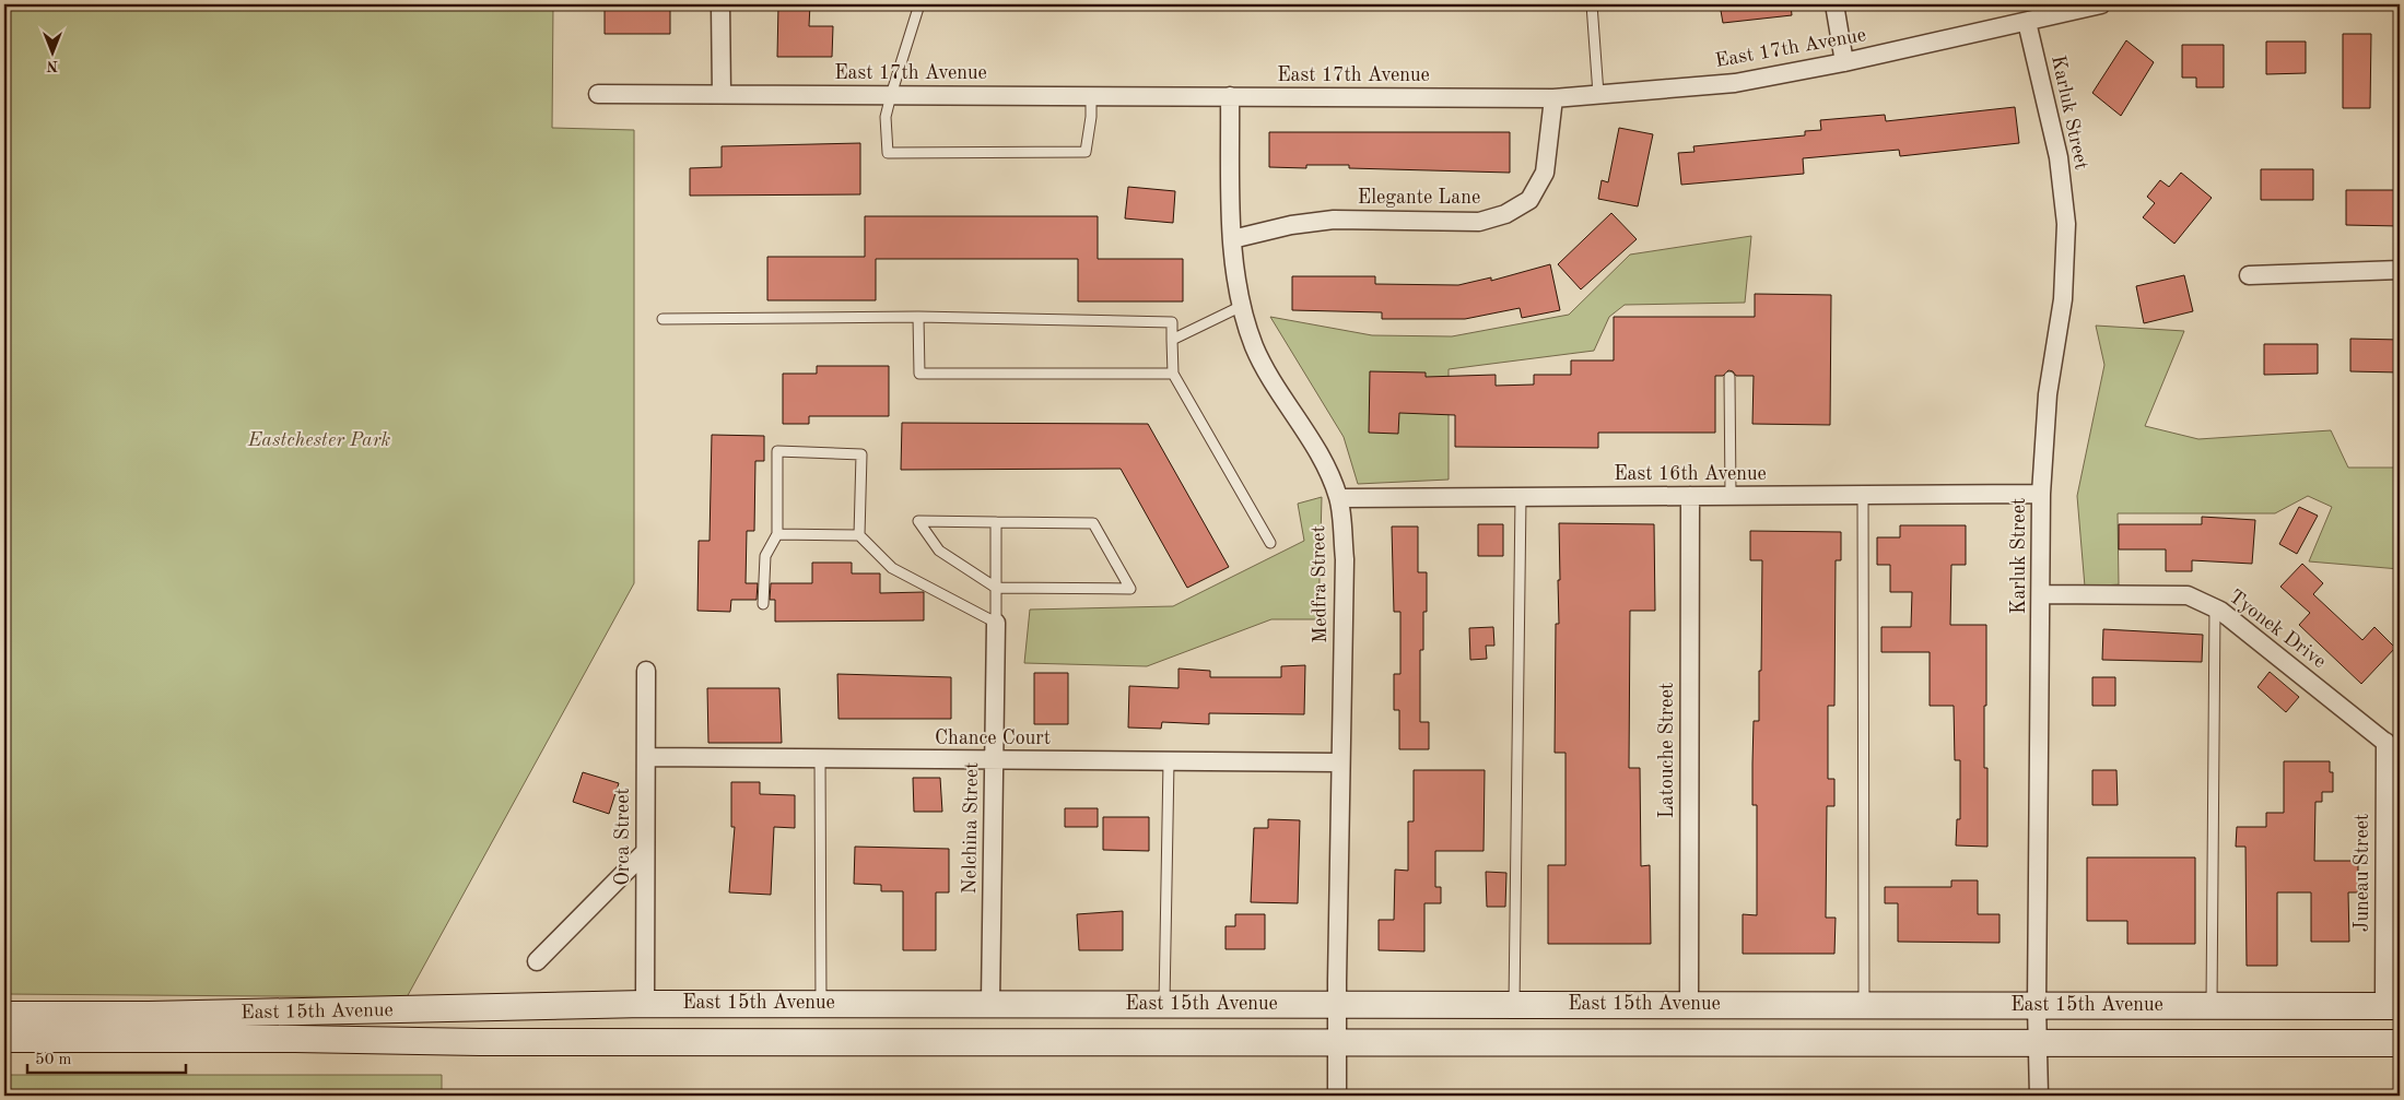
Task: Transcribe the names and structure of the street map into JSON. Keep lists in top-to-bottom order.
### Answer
{
  "streets": {
    "main road": ["East 15th Avenue"],
    "street": [
      "East 17th Avenue",
      "Karluk Street",
      "Elegante Lane",
      "East 16th Avenue",
      "Medfra Street",
      "Tyonek Drive",
      "Chance Court",
      "Latouche Street",
      "Nelchina Street",
      "Orca Street",
      "Juneau Street"
    ]
  },
  "crossings": [
    ["East 17th Avenue", "Karluk Street"],
    ["East 17th Avenue", "Elegante Lane"],
    ["East 17th Avenue", "Medfra Street"],
    ["Karluk Street", "East 16th Avenue"],
    ["Karluk Street", "Tyonek Drive"],
    ["Karluk Street", "East 15th Avenue"],
    ["Elegante Lane", "Medfra Street"],
    ["East 16th Avenue", "Medfra Street"],
    ["East 16th Avenue", "Latouche Street"],
    ["Medfra Street", "Chance Court"],
    ["Medfra Street", "East 15th Avenue"],
    ["Tyonek Drive", "Juneau Street"],
    ["Chance Court", "Nelchina Street"],
    ["Chance Court", "Orca Street"],
    ["Latouche Street", "East 15th Avenue"],
    ["Nelchina Street", "East 15th Avenue"],
    ["Orca Street", "East 15th Avenue"],
    ["Juneau Street", "East 15th Avenue"]
  ],
  "parks": ["Eastchester Park"],
  "scale_bar": "50 m",
  "north": "bottom"
}
